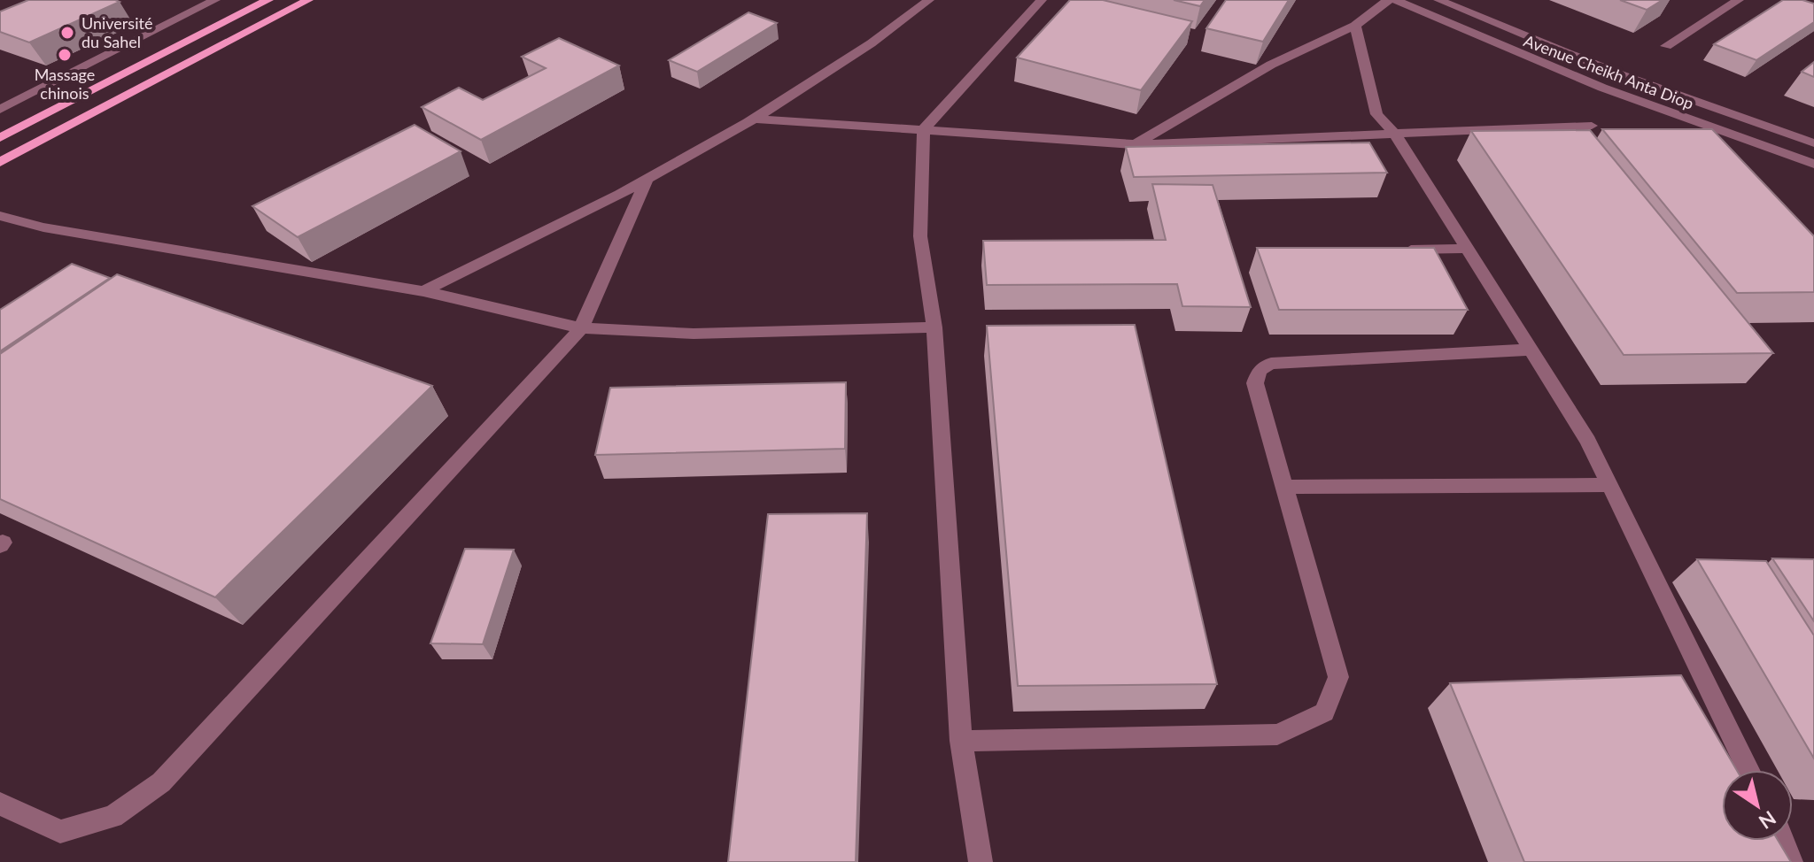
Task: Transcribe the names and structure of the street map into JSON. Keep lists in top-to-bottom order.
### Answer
{
  "streets": {
    "street": ["Avenue Cheikh Anta Diop"]
  },
  "places": ["Université du Sahel", "Massage chinois"],
  "north": "bottom right"
}
